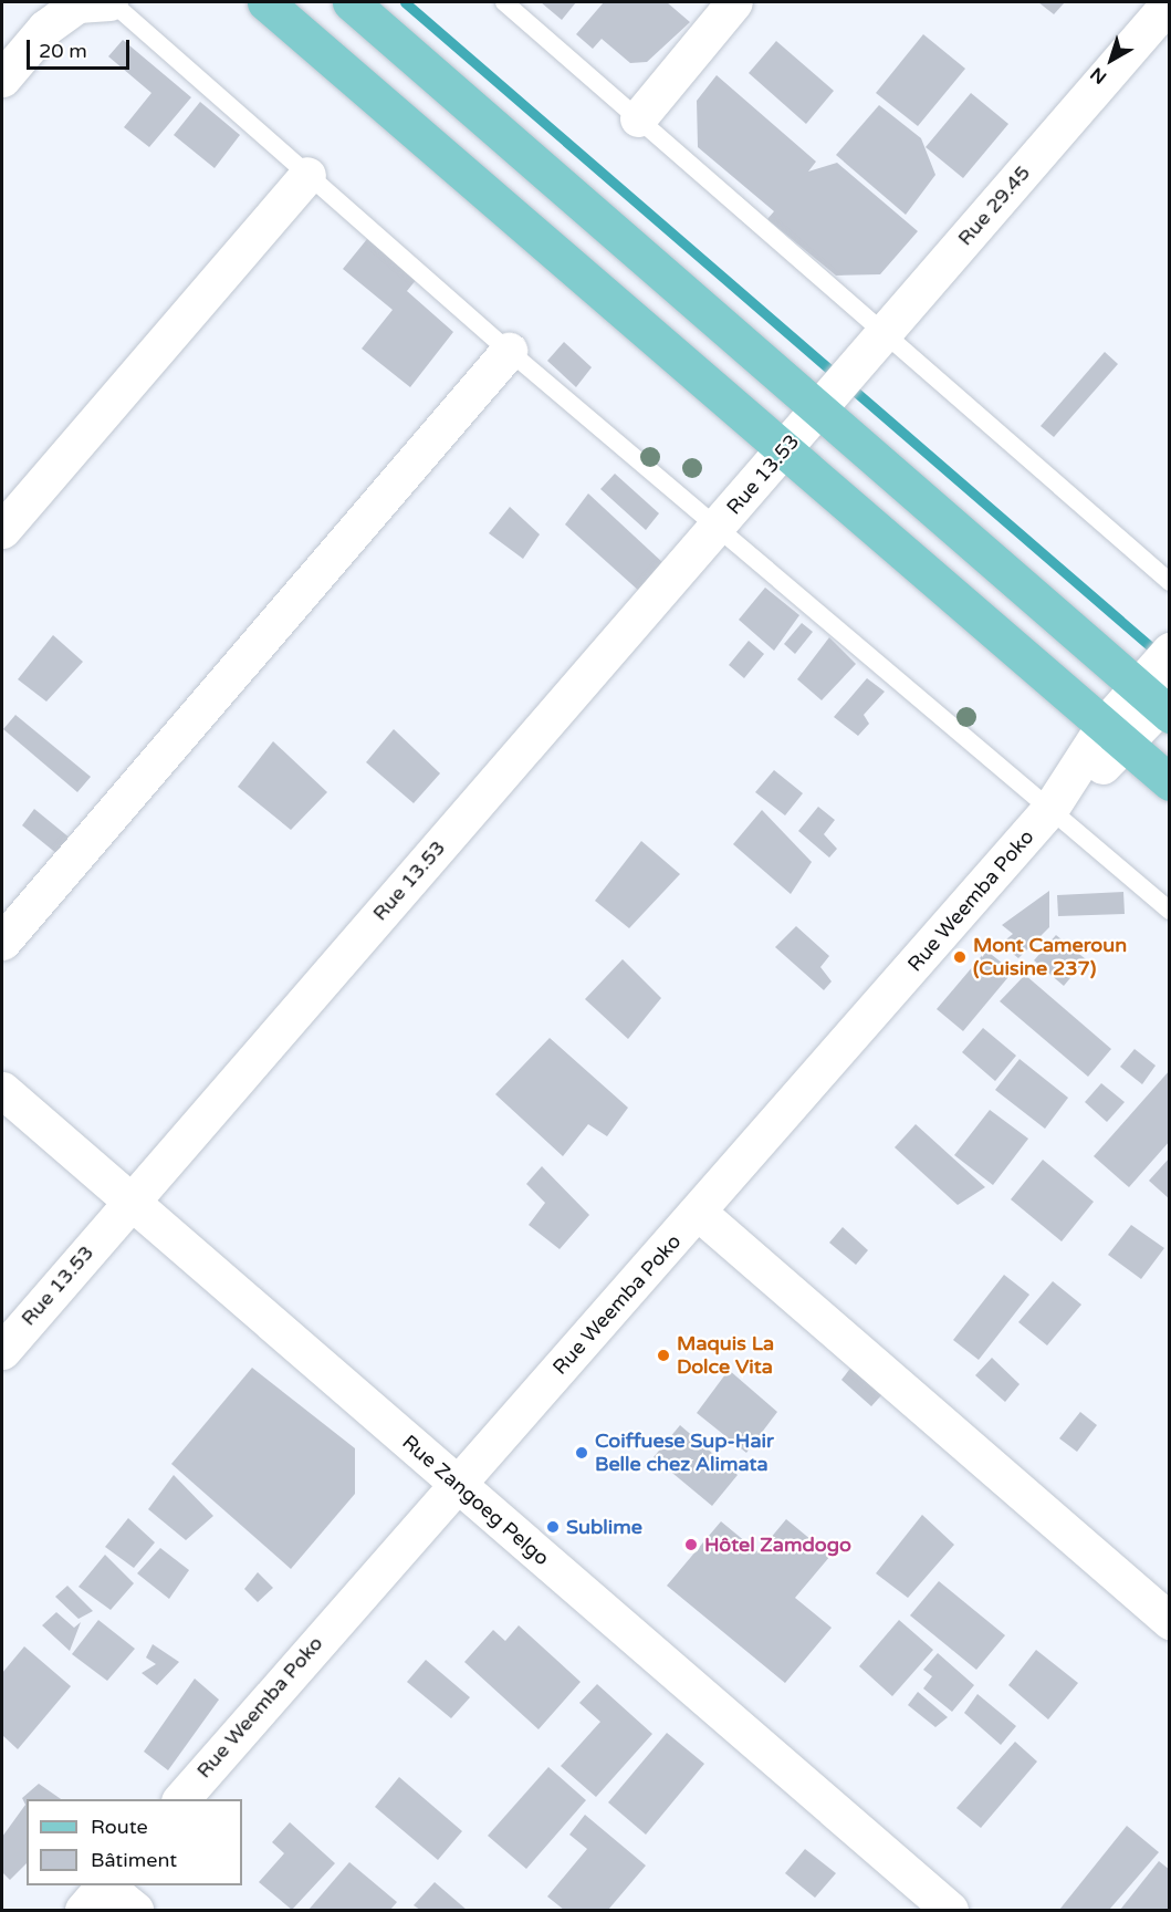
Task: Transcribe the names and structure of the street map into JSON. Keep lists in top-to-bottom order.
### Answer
{
  "streets": {
    "street": [
      "Rue 29.45",
      "Rue 13.53",
      "Rue Weemba Poko",
      "Rue Zangoeg Pelgo"
    ]
  },
  "crossings": [
    ["Rue 29.45", "Rue 13.53"],
    ["Rue 13.53", "Rue Zangoeg Pelgo"],
    ["Rue Weemba Poko", "Rue Zangoeg Pelgo"]
  ],
  "places": [
    "Mont Cameroun (Cuisine 237)",
    "Maquis La Dolce Vita",
    "Coiffuese Sup-Hair Belle chez Alimata",
    "Sublime",
    "Hôtel Zamdogo"
  ],
  "legend": ["Route", "Bâtiment"],
  "scale_bar": "20 m",
  "north": "bottom left"
}
